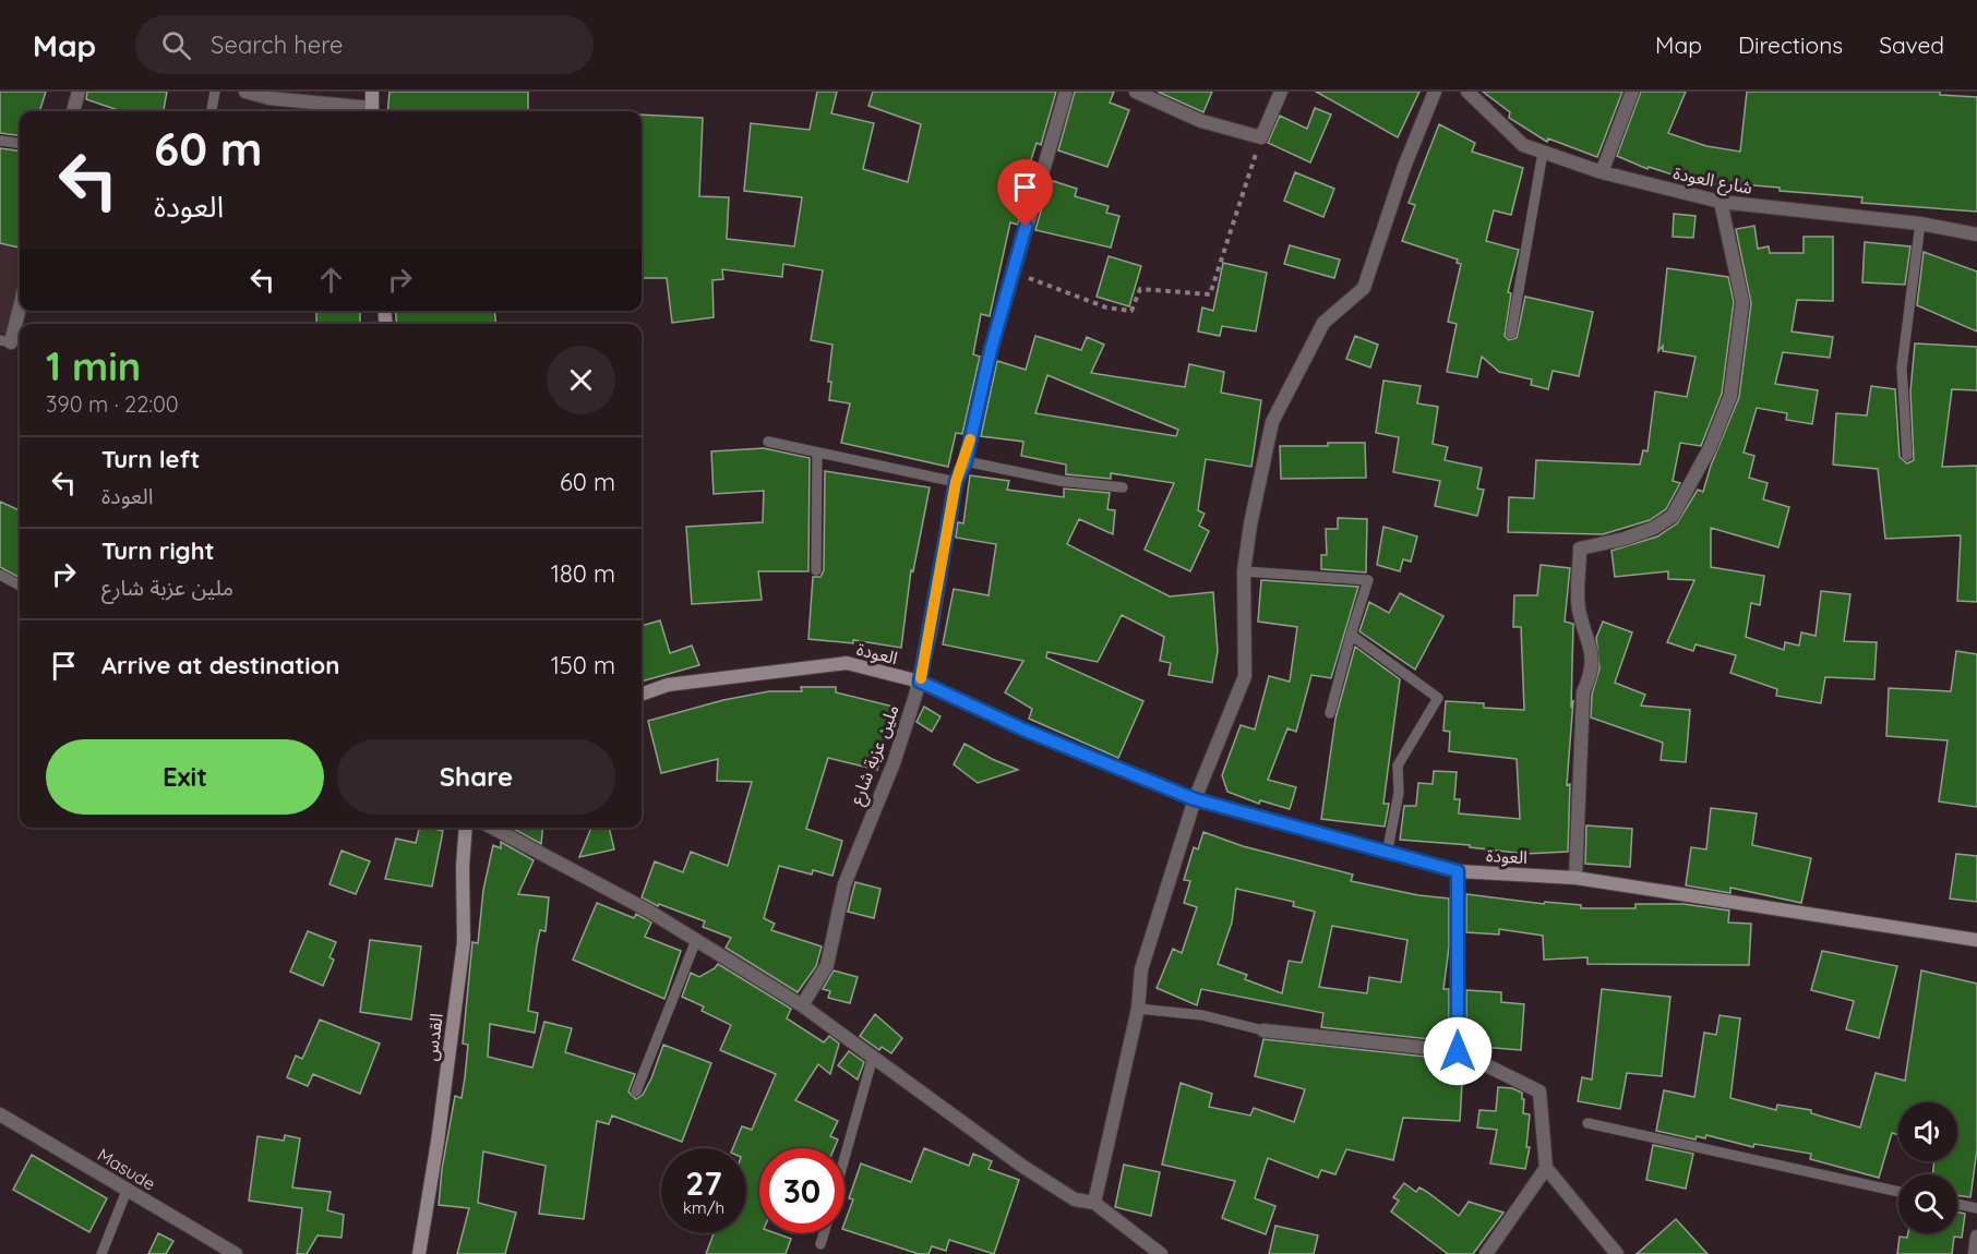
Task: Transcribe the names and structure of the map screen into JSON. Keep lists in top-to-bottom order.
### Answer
{
  "streets": {
    "main road": ["العودة", "القدس"],
    "street": ["شارع العودة", "ملين عزبة شارع", "Masude"]
  },
  "crossings": [
    ["العودة", "ملين عزبة شارع"]
  ],
  "page": {
    "header": "Map",
    "search": "Search here",
    "nav": ["Map", "Directions", "Saved"],
    "turn": ["60 m", "العودة"],
    "heading": ["1 min", "390 m · 22:00"],
    "list": [
      {
        "name": "Turn left",
        "note": "العودة",
        "value": "60 m"
      },
      {
        "name": "Turn right",
        "note": "ملين عزبة شارع",
        "value": "180 m"
      },
      {
        "name": "Arrive at destination",
        "value": "150 m"
      }
    ],
    "buttons": ["Exit", "Share"],
    "speed": "27 km/h",
    "limit": "30"
  }
}
